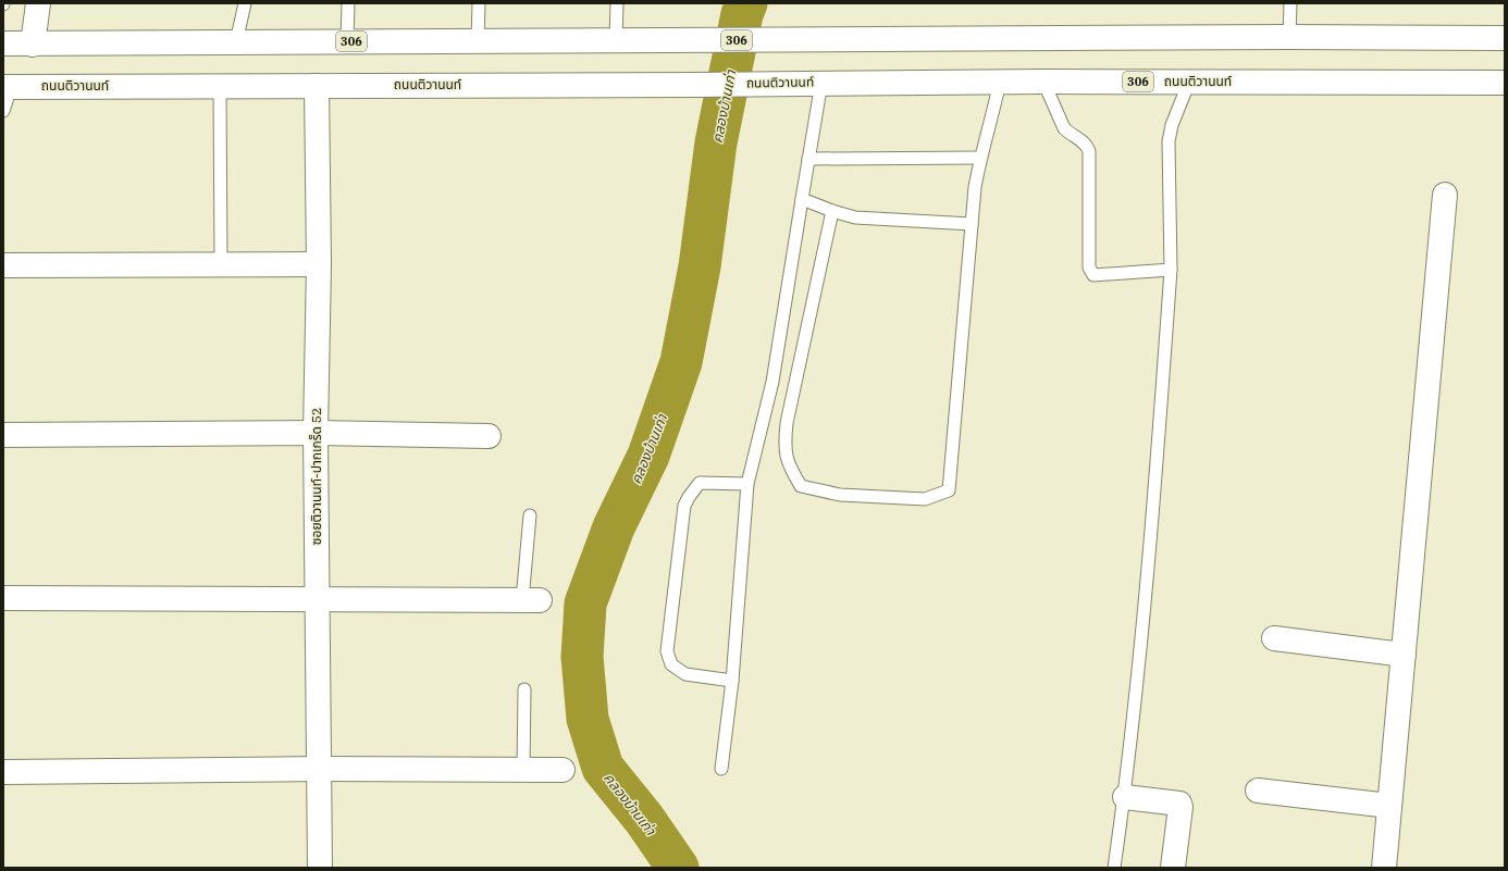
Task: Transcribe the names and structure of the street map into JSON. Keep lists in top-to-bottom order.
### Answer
{
  "streets": {
    "street": ["306", "ถนนติวานนท์", "ซอยติวานนท์-ปากเกร็ด 52"]
  },
  "crossings": [
    ["ถนนติวานนท์", "ซอยติวานนท์-ปากเกร็ด 52"]
  ],
  "water": ["คลองบ้านเก่า"]
}
